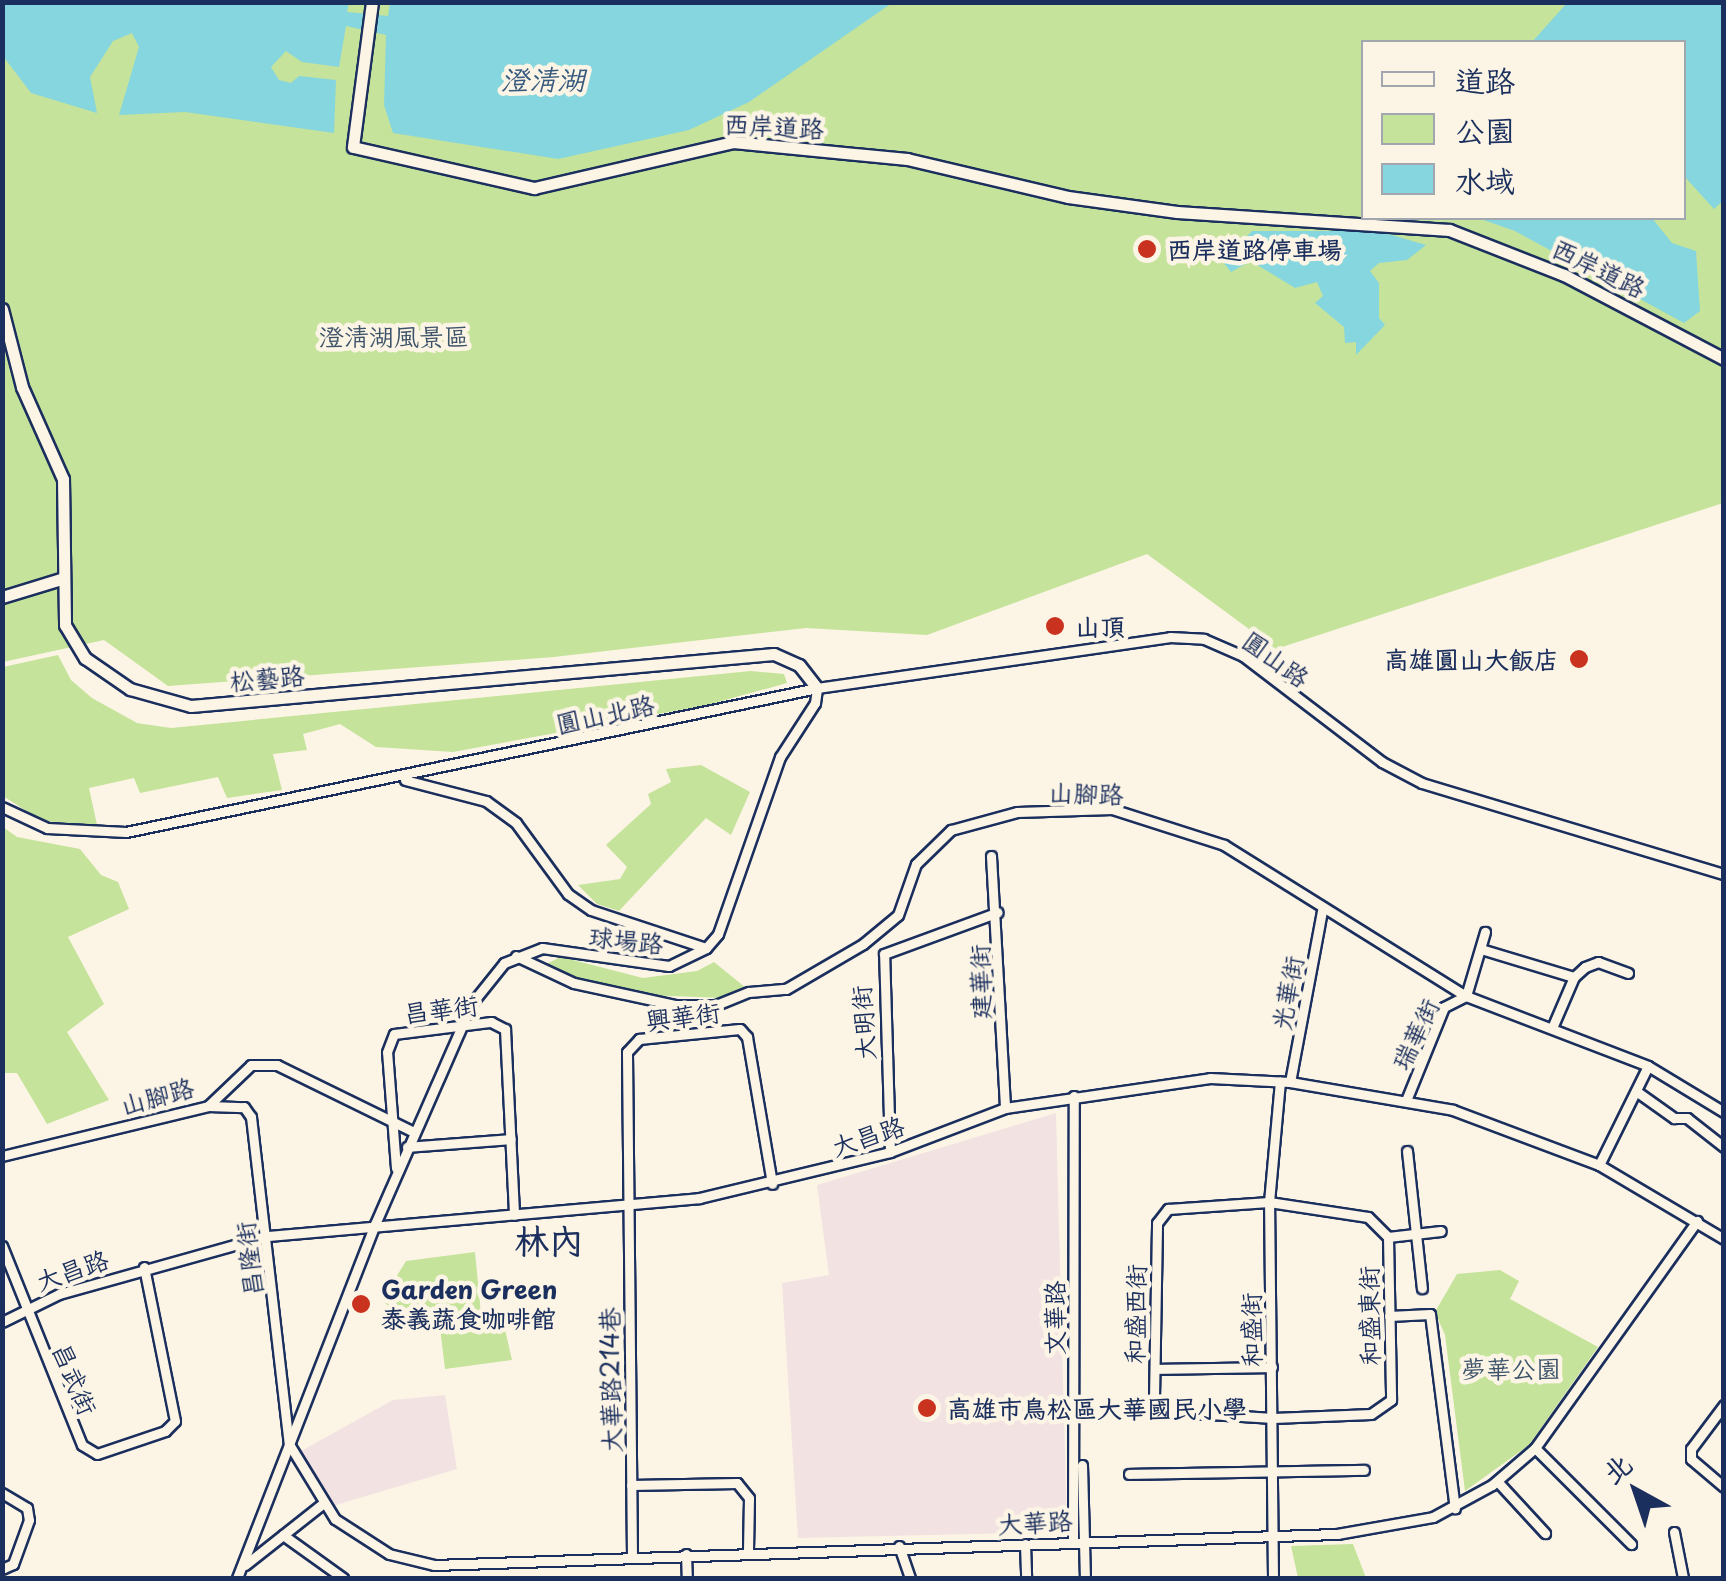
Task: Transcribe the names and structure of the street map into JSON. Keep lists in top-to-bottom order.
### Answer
{
  "streets": {
    "street": [
      "西岸道路",
      "圓山路",
      "松藝路",
      "圓山北路",
      "山腳路",
      "球場路",
      "建華街",
      "光華街",
      "昌華街",
      "興華街",
      "大明街",
      "瑞華街",
      "大昌路",
      "昌隆街",
      "和盛西街",
      "和盛東街",
      "文華路",
      "和盛街",
      "昌武街",
      "大華路214巷",
      "大華路"
    ]
  },
  "crossings": [
    ["圓山路", "松藝路"],
    ["圓山路", "圓山北路"],
    ["松藝路", "圓山北路"],
    ["圓山北路", "球場路"],
    ["山腳路", "球場路"],
    ["山腳路", "光華街"],
    ["山腳路", "昌華街"],
    ["山腳路", "瑞華街"],
    ["山腳路", "昌隆街"],
    ["建華街", "大明街"],
    ["建華街", "大昌路"],
    ["光華街", "大昌路"],
    ["光華街", "和盛街"],
    ["昌華街", "大昌路"],
    ["興華街", "大昌路"],
    ["興華街", "大華路214巷"],
    ["大明街", "大昌路"],
    ["瑞華街", "大昌路"],
    ["大昌路", "昌隆街"],
    ["大昌路", "文華路"],
    ["大昌路", "和盛街"],
    ["大昌路", "昌武街"],
    ["大昌路", "大華路214巷"],
    ["大昌路", "大華路"],
    ["昌隆街", "大華路"],
    ["和盛西街", "和盛東街"],
    ["和盛西街", "和盛街"],
    ["和盛東街", "和盛街"],
    ["文華路", "大華路"],
    ["和盛街", "大華路"],
    ["大華路214巷", "大華路"]
  ],
  "districts": ["林內"],
  "water": ["澄清湖"],
  "parks": ["澄清湖風景區", "夢華公園"],
  "places": [
    "西岸道路停車場",
    "山頂",
    "高雄圓山大飯店",
    "Garden Green 泰義蔬食咖啡館",
    "高雄市鳥松區大華國民小學"
  ],
  "legend": ["道路", "公園", "水域"],
  "north": "top left"
}
